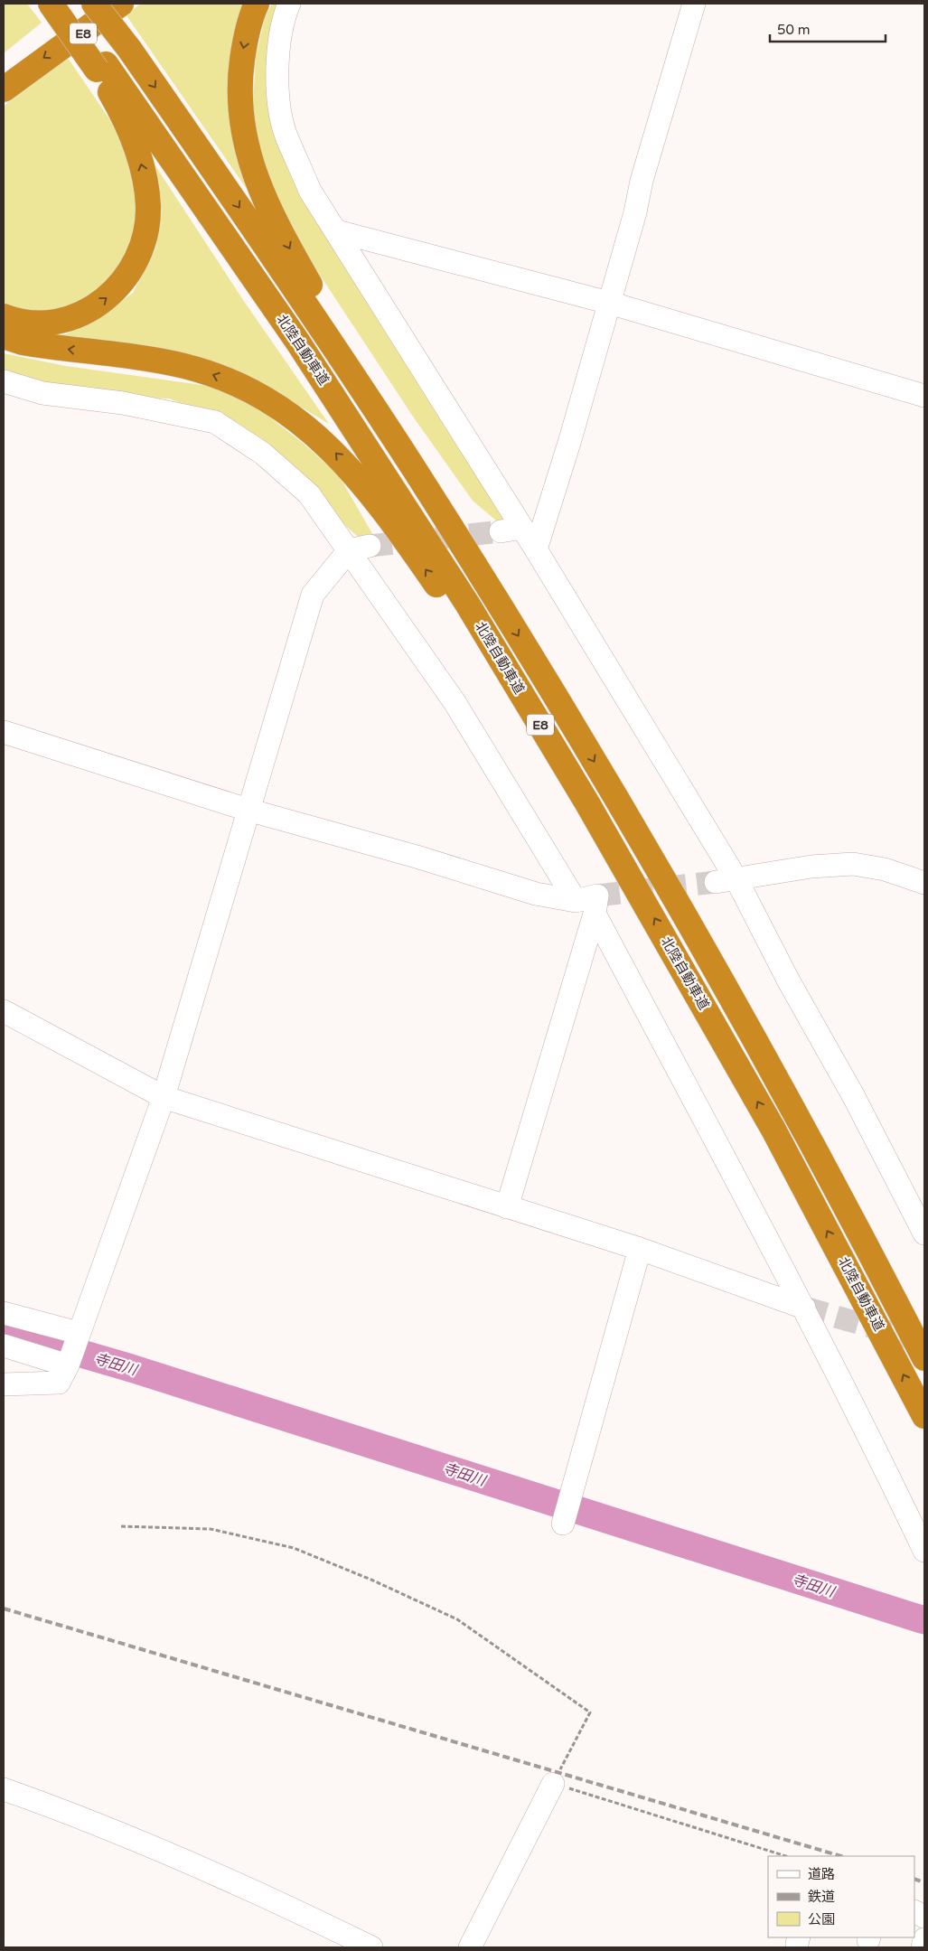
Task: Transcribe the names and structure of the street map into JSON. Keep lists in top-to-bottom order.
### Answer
{
  "streets": {
    "highway": ["E8", "北陸自動車道"]
  },
  "water": ["寺田川"],
  "legend": ["道路", "鉄道", "公園"],
  "scale_bar": "50 m"
}
